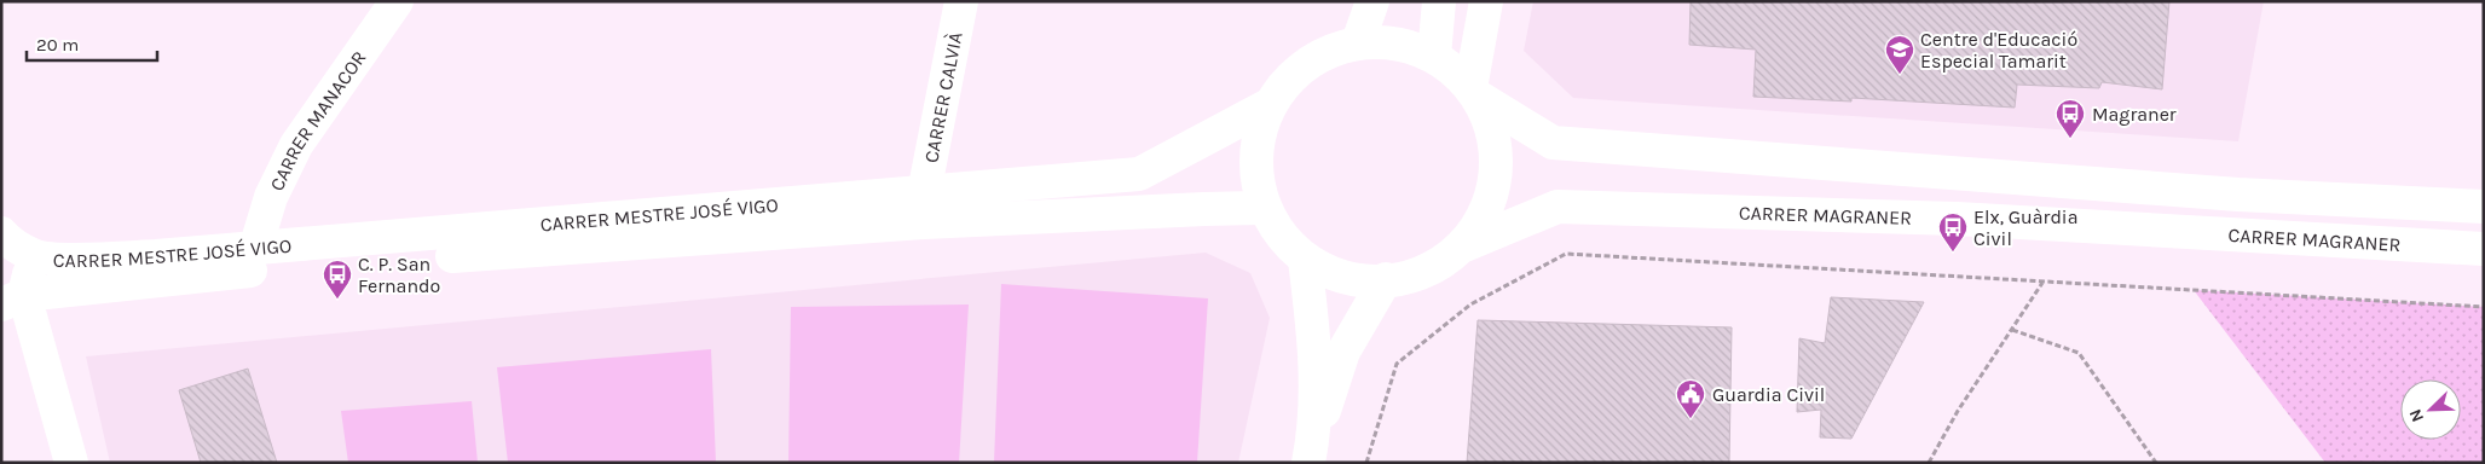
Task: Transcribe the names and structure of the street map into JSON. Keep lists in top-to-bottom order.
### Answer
{
  "streets": {
    "main road": [
      "CARRER CALVIÀ",
      "CARRER MANACOR",
      "CARRER MESTRE JOSÉ VIGO",
      "CARRER MAGRANER"
    ]
  },
  "crossings": [
    ["CARRER CALVIÀ", "CARRER MESTRE JOSÉ VIGO"],
    ["CARRER MANACOR", "CARRER MESTRE JOSÉ VIGO"]
  ],
  "places": {
    "school or university": ["Centre d'Educació Especial Tamarit"],
    "bus stop": ["Magraner", "Elx, Guàrdia Civil", "C. P. San Fernando"],
    "public building": ["Guardia Civil"]
  },
  "scale_bar": "20 m",
  "north": "bottom left"
}
